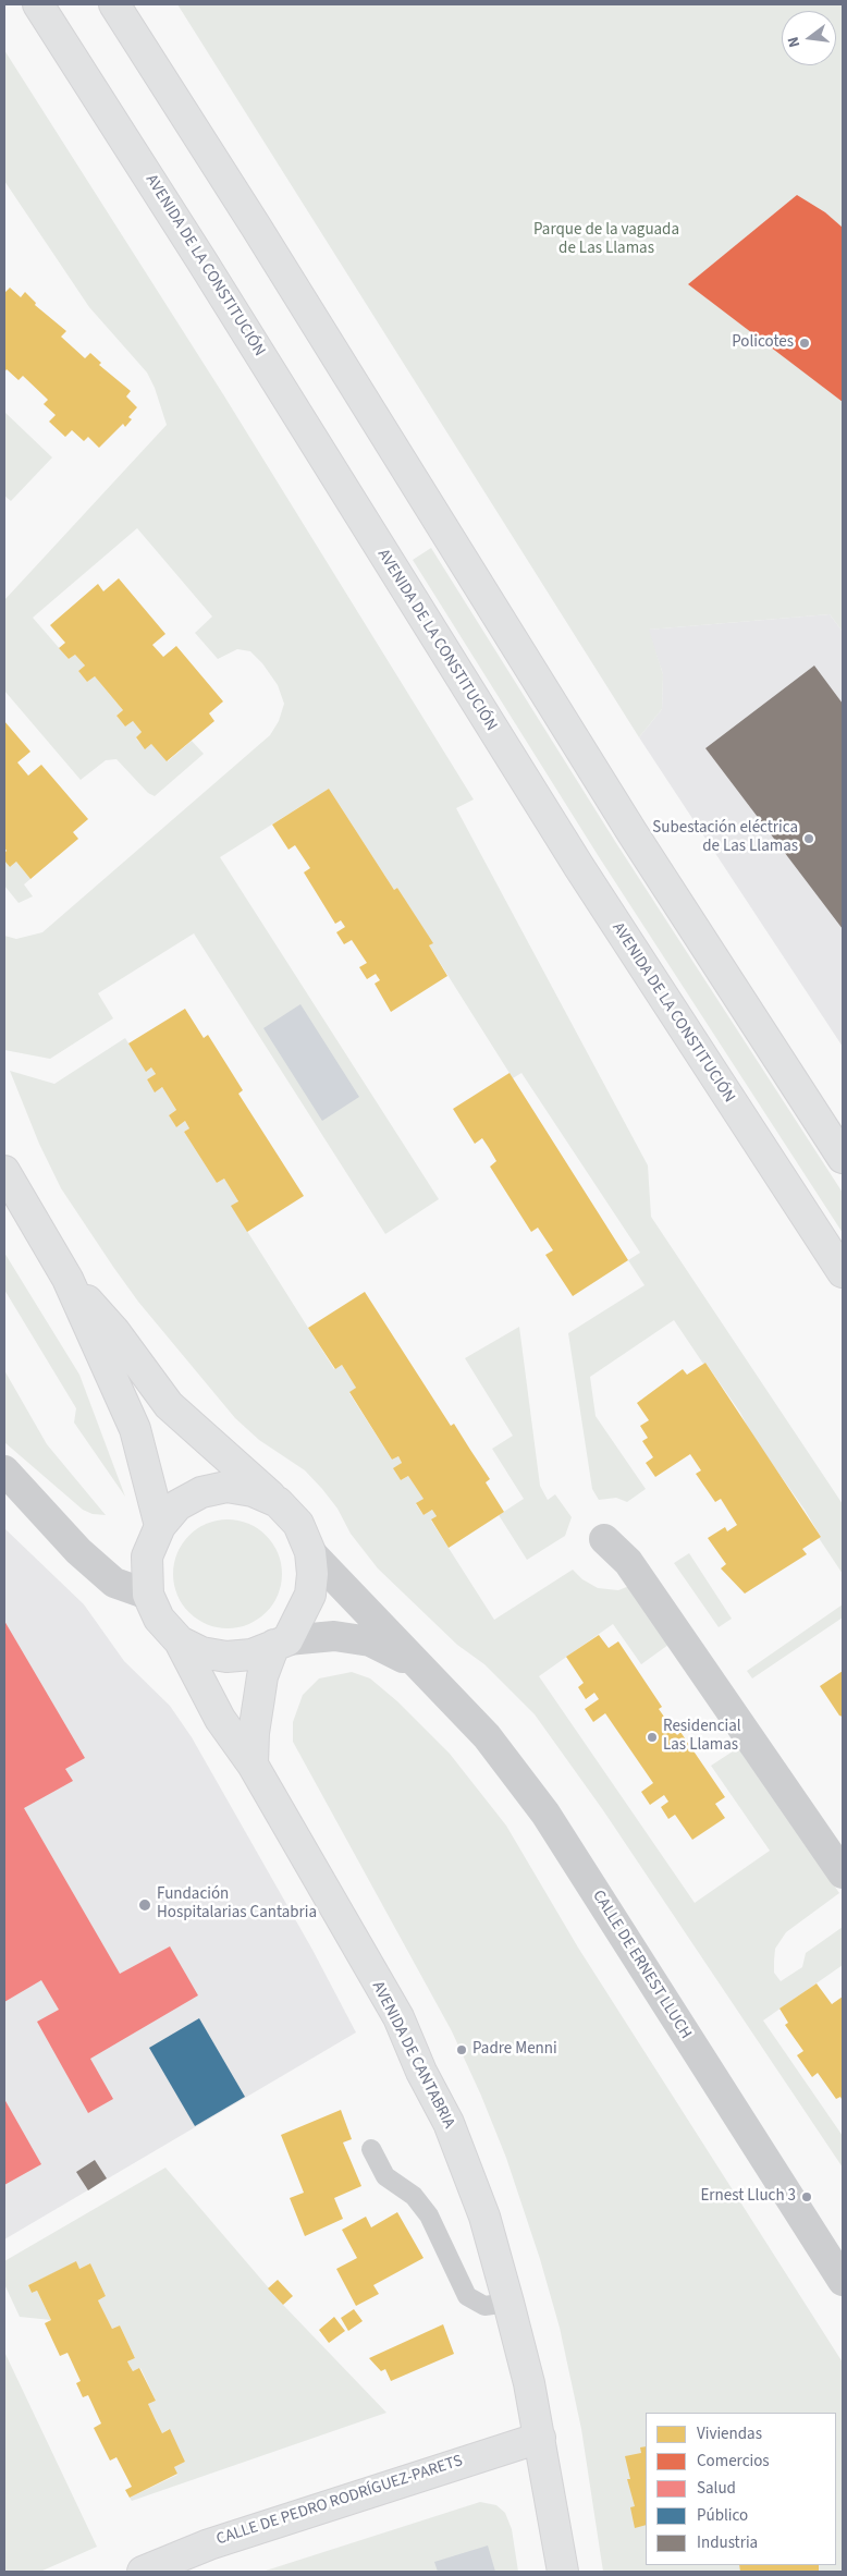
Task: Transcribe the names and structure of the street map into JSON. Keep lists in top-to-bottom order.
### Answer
{
  "streets": {
    "main road": ["AVENIDA DE LA CONSTITUCIÓN", "AVENIDA DE CANTABRIA", "CALLE DE PEDRO RODRÍGUEZ-PARETS"],
    "street": ["CALLE DE ERNEST LLUCH"]
  },
  "crossings": [
    ["CALLE DE ERNEST LLUCH", "AVENIDA DE CANTABRIA"],
    ["AVENIDA DE CANTABRIA", "CALLE DE PEDRO RODRÍGUEZ-PARETS"]
  ],
  "parks": ["Parque de la vaguada de Las Llamas"],
  "places": [
    "Policotes",
    "Subestación eléctrica de Las Llamas",
    "Residencial Las Llamas",
    "Fundación Hospitalarias Cantabria",
    "Padre Menni",
    "Ernest Lluch 3"
  ],
  "legend": [
    "Viviendas",
    "Comercios",
    "Salud",
    "Público",
    "Industria"
  ],
  "north": "left"
}
